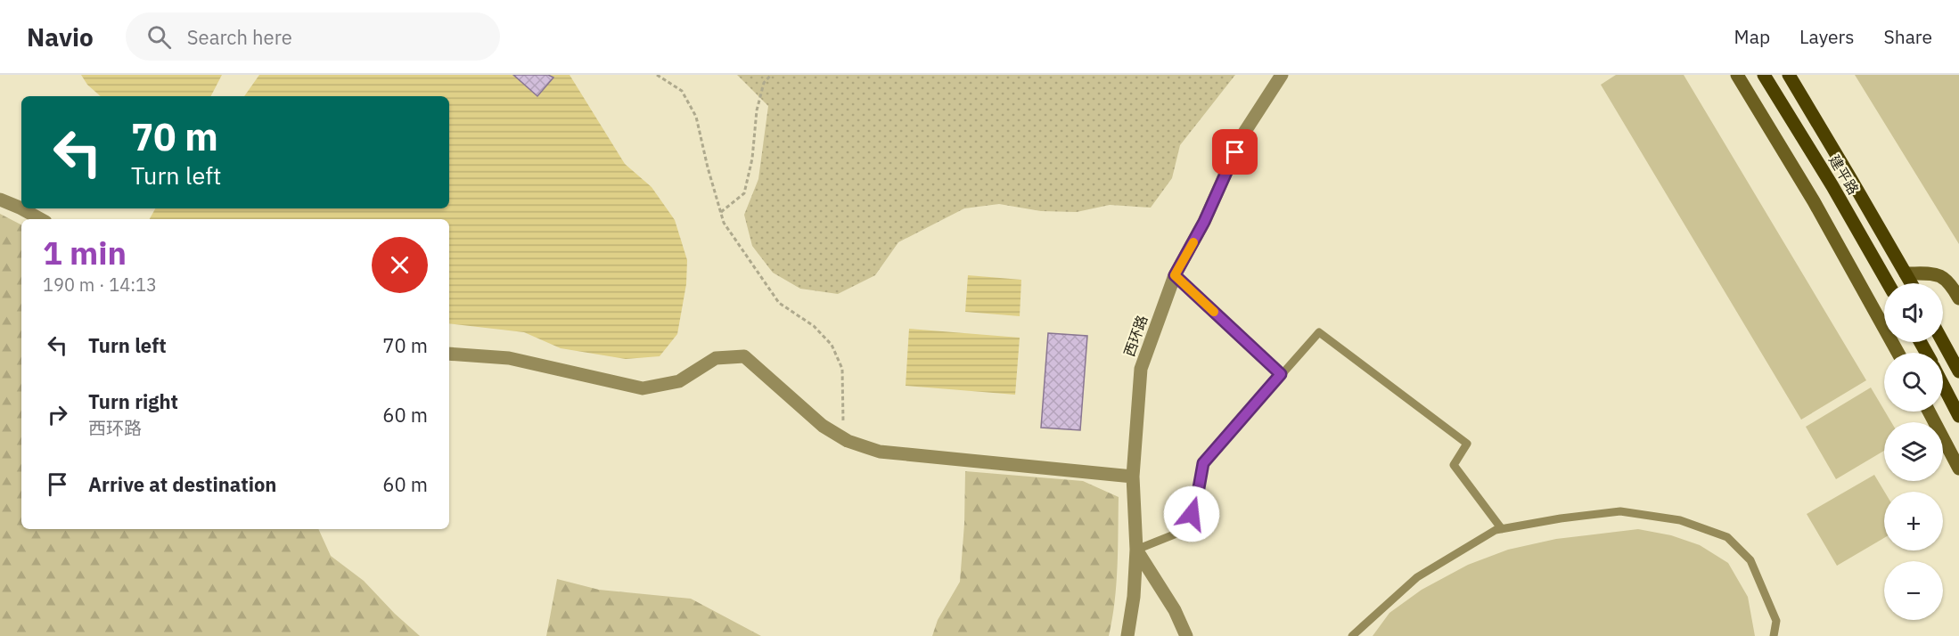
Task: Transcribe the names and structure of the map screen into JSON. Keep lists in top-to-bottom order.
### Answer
{
  "streets": {
    "main road": ["建平路"],
    "street": ["西环路"]
  },
  "page": {
    "header": "Navio",
    "search": "Search here",
    "nav": ["Map", "Layers", "Share"],
    "turn": ["70 m", "Turn left"],
    "heading": ["1 min", "190 m · 14:13"],
    "map_buttons": ["+", "−"],
    "list": [
      {
        "name": "Turn left",
        "value": "70 m"
      },
      {
        "name": "Turn right",
        "note": "西环路",
        "value": "60 m"
      },
      {
        "name": "Arrive at destination",
        "value": "60 m"
      }
    ]
  }
}
